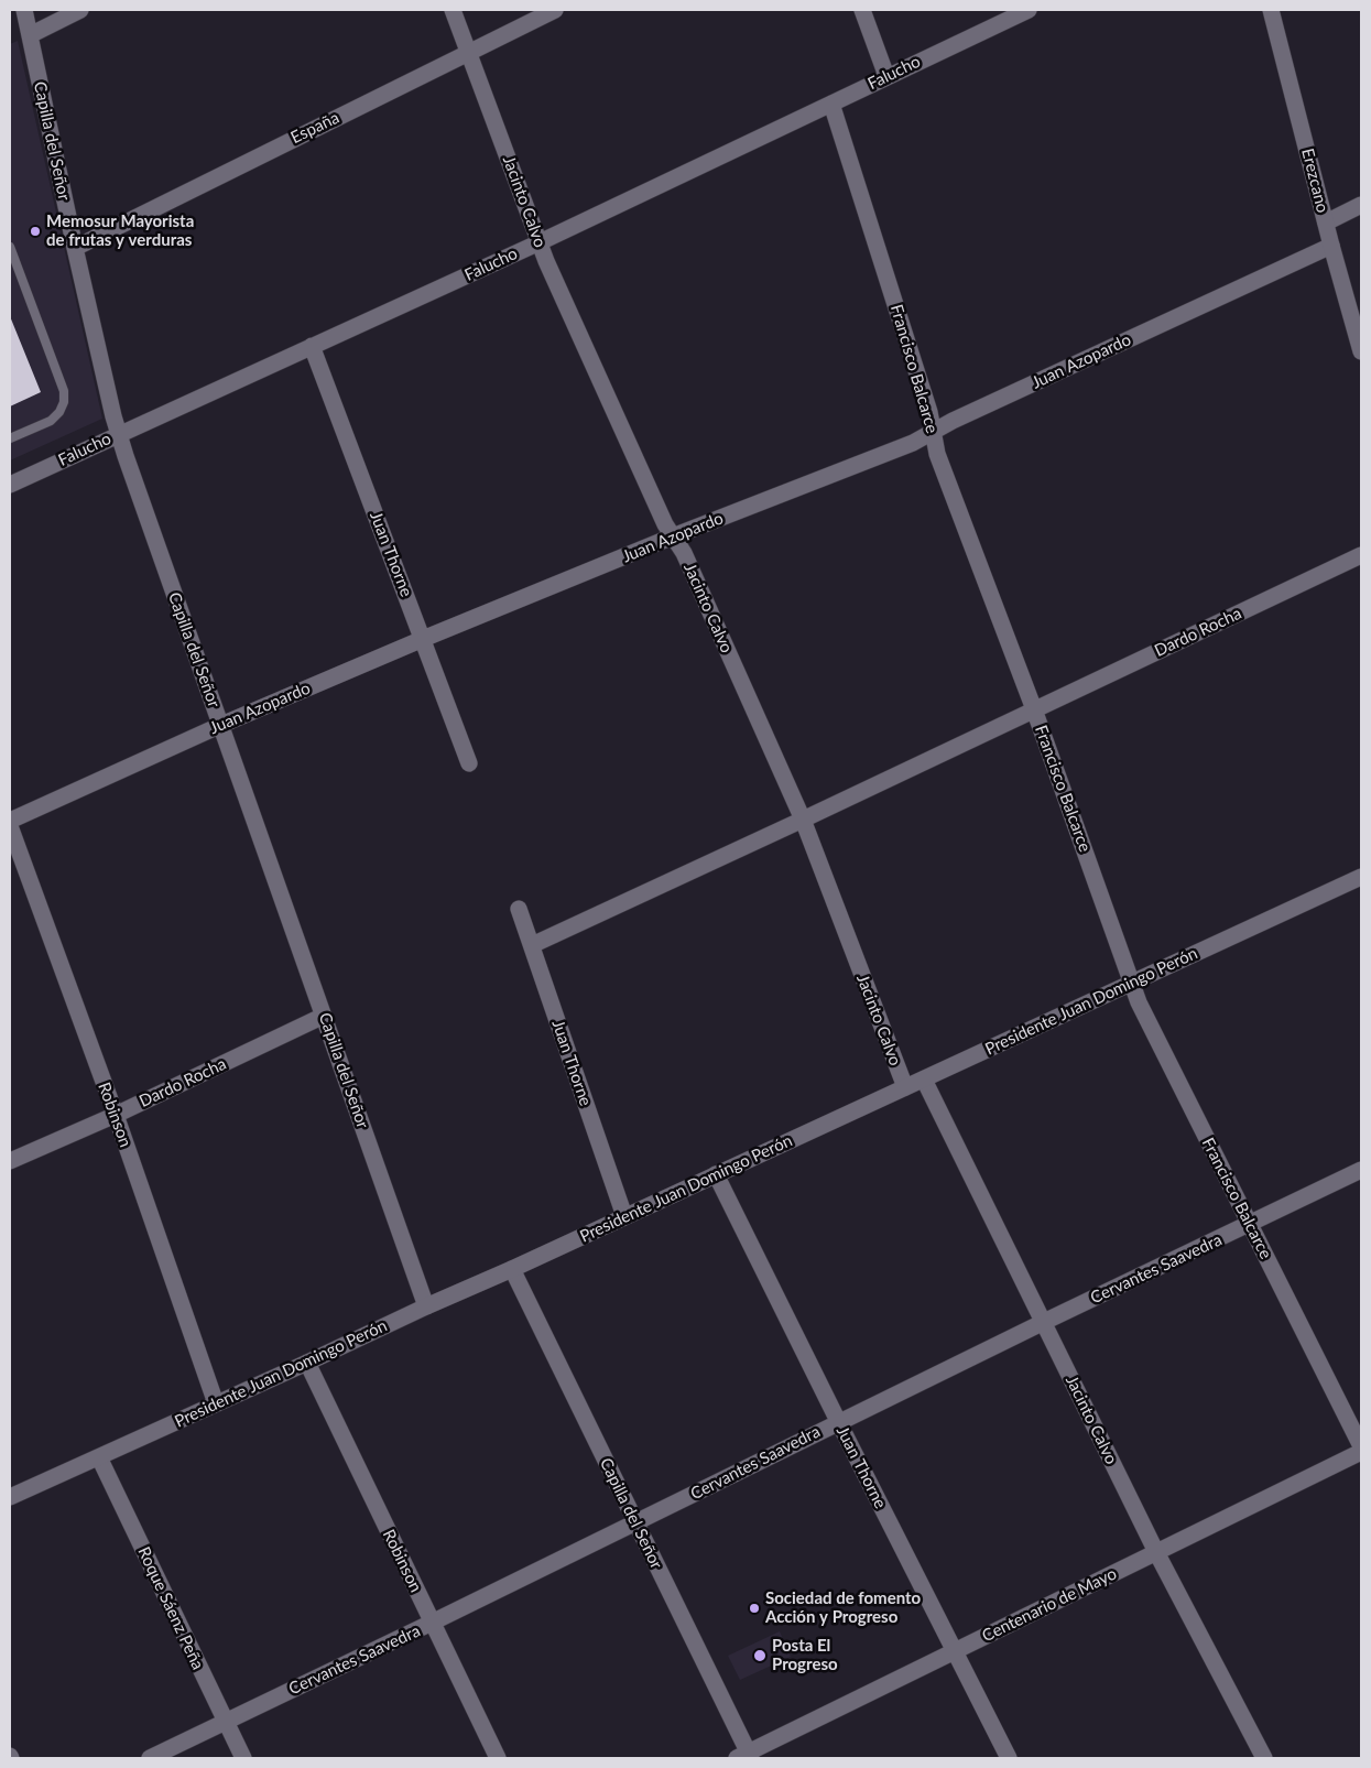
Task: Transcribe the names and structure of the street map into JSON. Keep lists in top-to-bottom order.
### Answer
{
  "streets": {
    "street": [
      "Falucho",
      "España",
      "Capilla del Señor",
      "Erezcano",
      "Jacinto Calvo",
      "Juan Azopardo",
      "Francisco Balcarce",
      "Juan Thorne",
      "Dardo Rocha",
      "Presidente Juan Domingo Perón",
      "Robinson",
      "Cervantes Saavedra",
      "Centenario de Mayo",
      "Roque Sáenz Peña"
    ]
  },
  "crossings": [
    ["Falucho", "Capilla del Señor"],
    ["Falucho", "Jacinto Calvo"],
    ["Falucho", "Francisco Balcarce"],
    ["Falucho", "Juan Thorne"],
    ["España", "Capilla del Señor"],
    ["España", "Jacinto Calvo"],
    ["Capilla del Señor", "Juan Azopardo"],
    ["Capilla del Señor", "Dardo Rocha"],
    ["Capilla del Señor", "Presidente Juan Domingo Perón"],
    ["Capilla del Señor", "Cervantes Saavedra"],
    ["Capilla del Señor", "Centenario de Mayo"],
    ["Erezcano", "Juan Azopardo"],
    ["Jacinto Calvo", "Juan Azopardo"],
    ["Jacinto Calvo", "Dardo Rocha"],
    ["Jacinto Calvo", "Presidente Juan Domingo Perón"],
    ["Jacinto Calvo", "Cervantes Saavedra"],
    ["Jacinto Calvo", "Centenario de Mayo"],
    ["Juan Azopardo", "Francisco Balcarce"],
    ["Juan Azopardo", "Juan Thorne"],
    ["Francisco Balcarce", "Dardo Rocha"],
    ["Francisco Balcarce", "Presidente Juan Domingo Perón"],
    ["Francisco Balcarce", "Cervantes Saavedra"],
    ["Juan Thorne", "Dardo Rocha"],
    ["Juan Thorne", "Presidente Juan Domingo Perón"],
    ["Juan Thorne", "Cervantes Saavedra"],
    ["Juan Thorne", "Centenario de Mayo"],
    ["Dardo Rocha", "Robinson"],
    ["Presidente Juan Domingo Perón", "Robinson"],
    ["Presidente Juan Domingo Perón", "Roque Sáenz Peña"],
    ["Robinson", "Cervantes Saavedra"],
    ["Cervantes Saavedra", "Roque Sáenz Peña"]
  ],
  "places": ["Memosur Mayorista de frutas y verduras", "Sociedad de fomento Acción y Progreso", "Posta El Progreso"]
}
